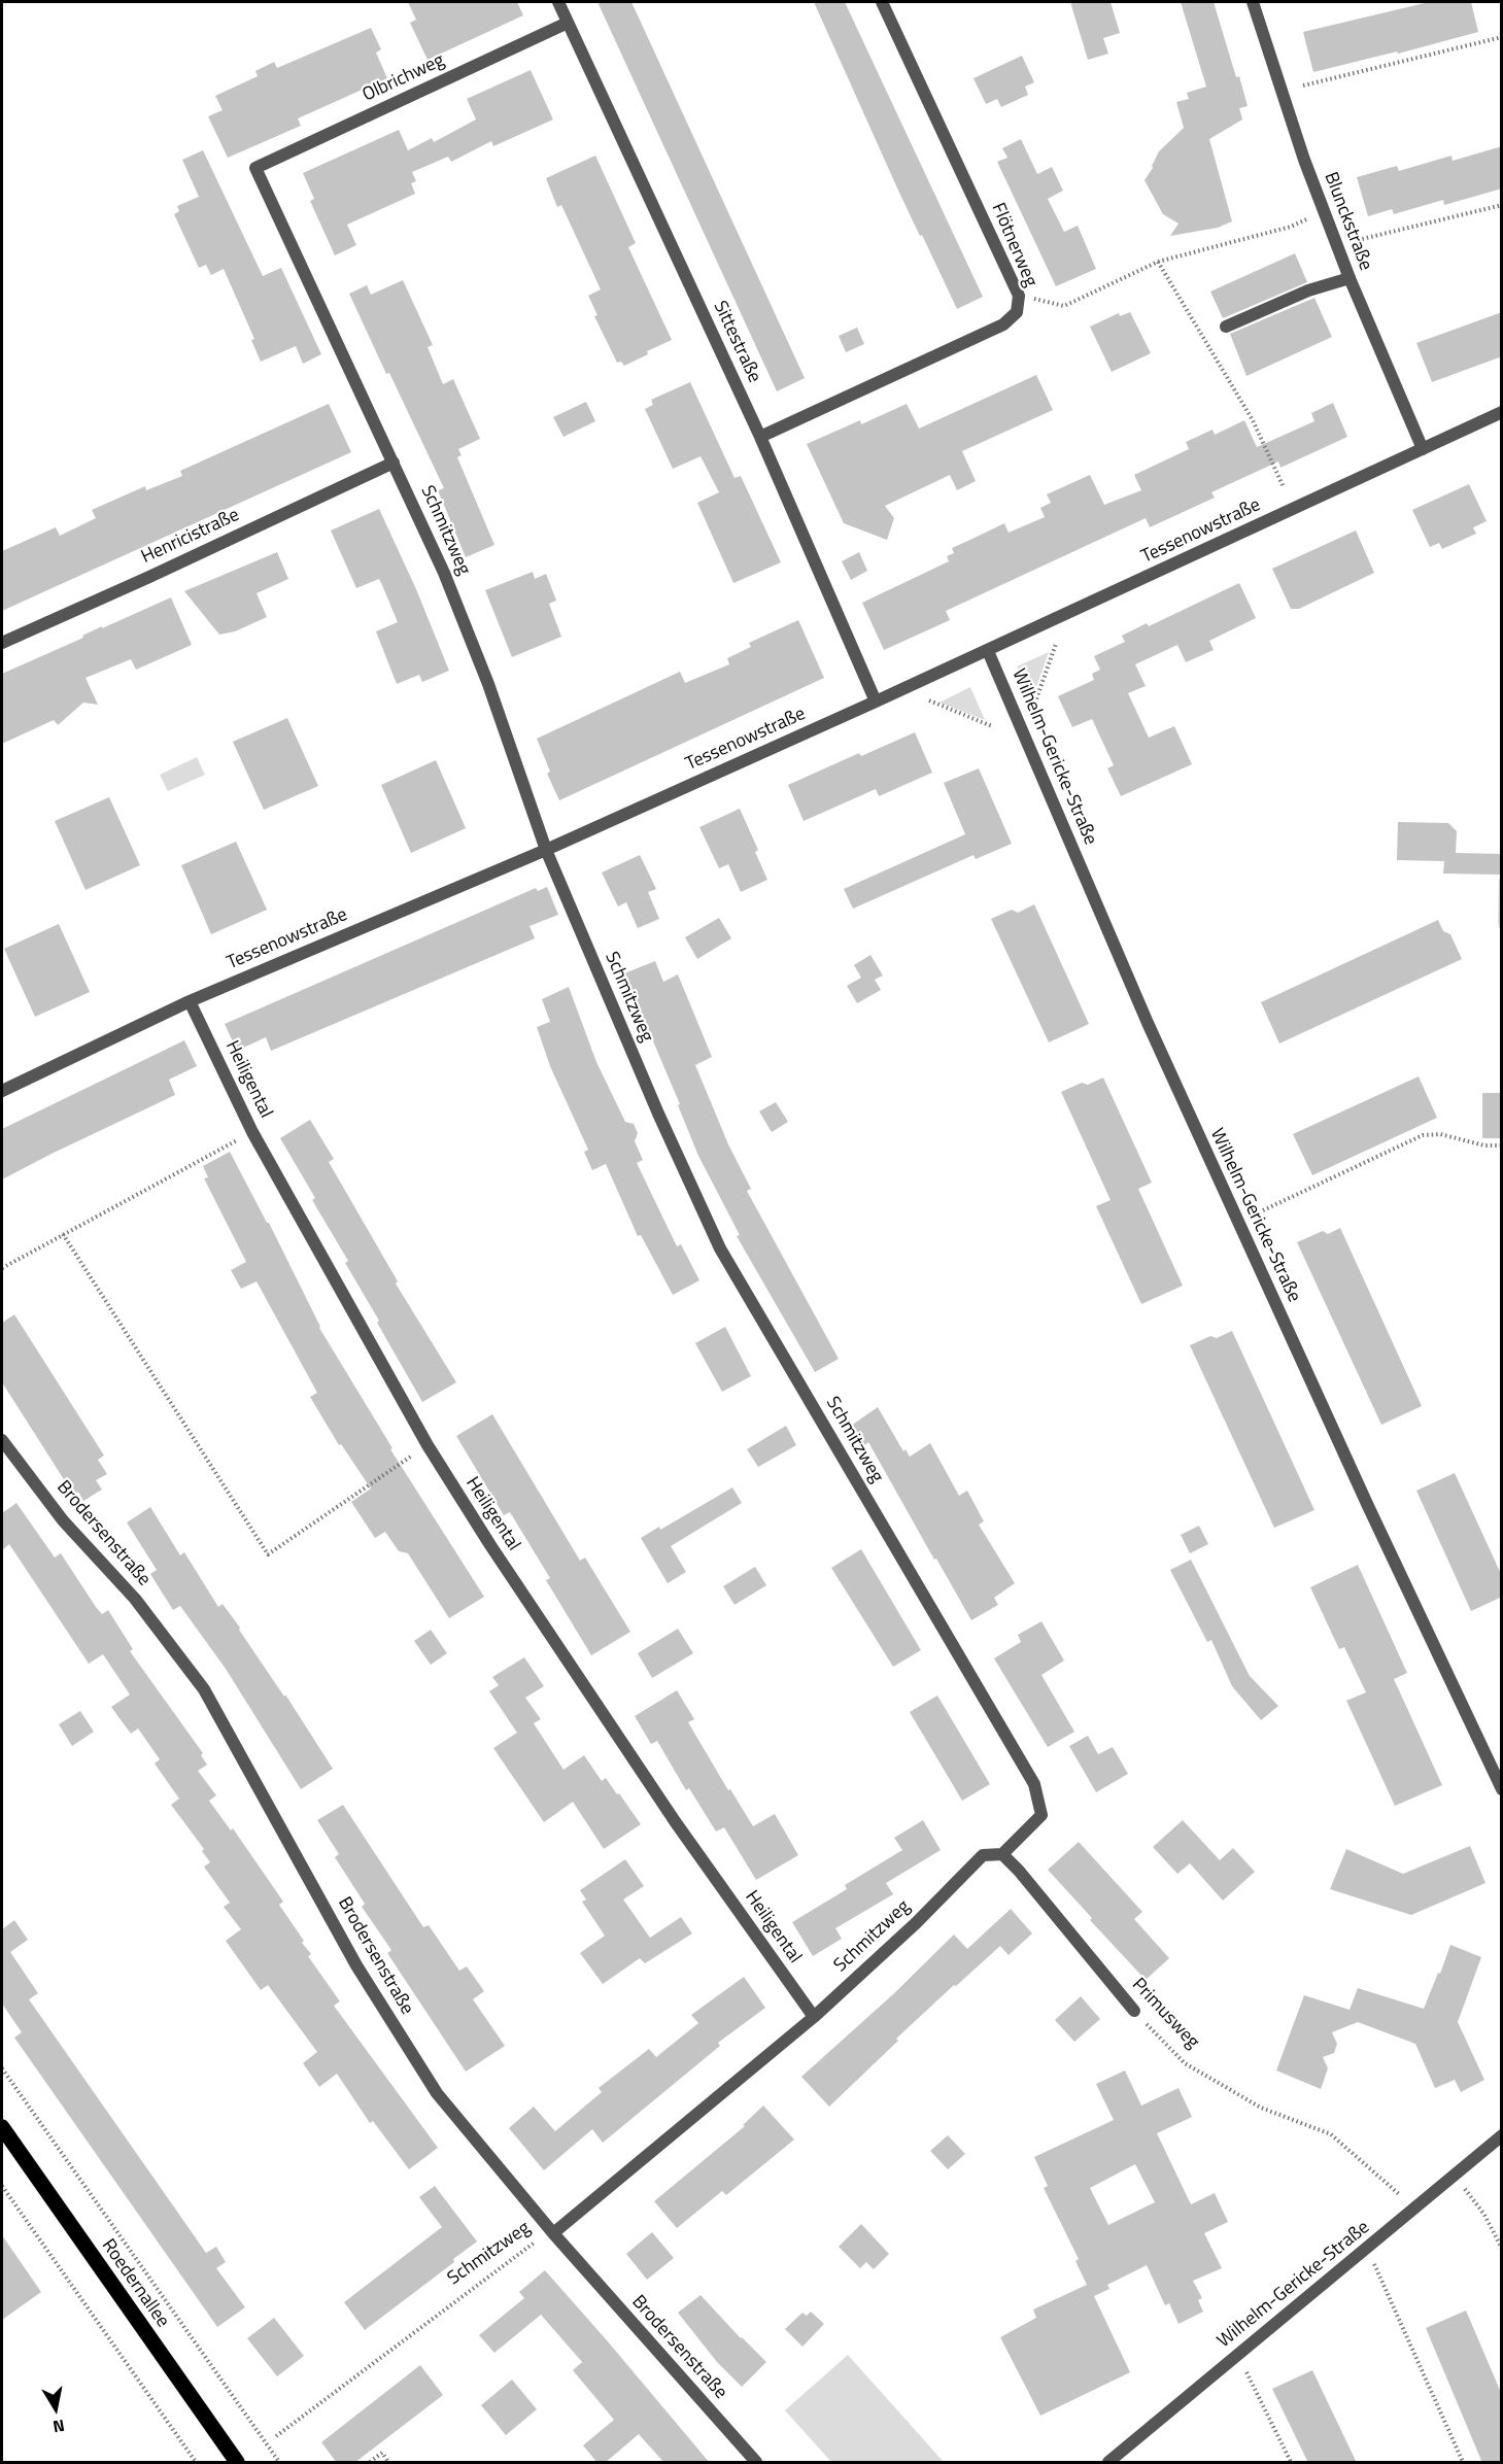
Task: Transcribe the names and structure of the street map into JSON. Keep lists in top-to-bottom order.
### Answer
{
  "streets": {
    "main road": ["Roedernallee"],
    "street": [
      "Olbrichweg",
      "Blunckstraße",
      "Flötnerweg",
      "Sittestraße",
      "Schmitzweg",
      "Tessenowstraße",
      "Henricistraße",
      "Wilhelm-Gericke-Straße",
      "Heiligental",
      "Brodersenstraße",
      "Primusweg"
    ]
  },
  "crossings": [
    ["Olbrichweg", "Sittestraße"],
    ["Olbrichweg", "Schmitzweg"],
    ["Blunckstraße", "Tessenowstraße"],
    ["Flötnerweg", "Sittestraße"],
    ["Sittestraße", "Tessenowstraße"],
    ["Schmitzweg", "Tessenowstraße"],
    ["Schmitzweg", "Henricistraße"],
    ["Schmitzweg", "Heiligental"],
    ["Schmitzweg", "Brodersenstraße"],
    ["Schmitzweg", "Primusweg"],
    ["Tessenowstraße", "Wilhelm-Gericke-Straße"],
    ["Tessenowstraße", "Heiligental"]
  ],
  "north": "bottom"
}
